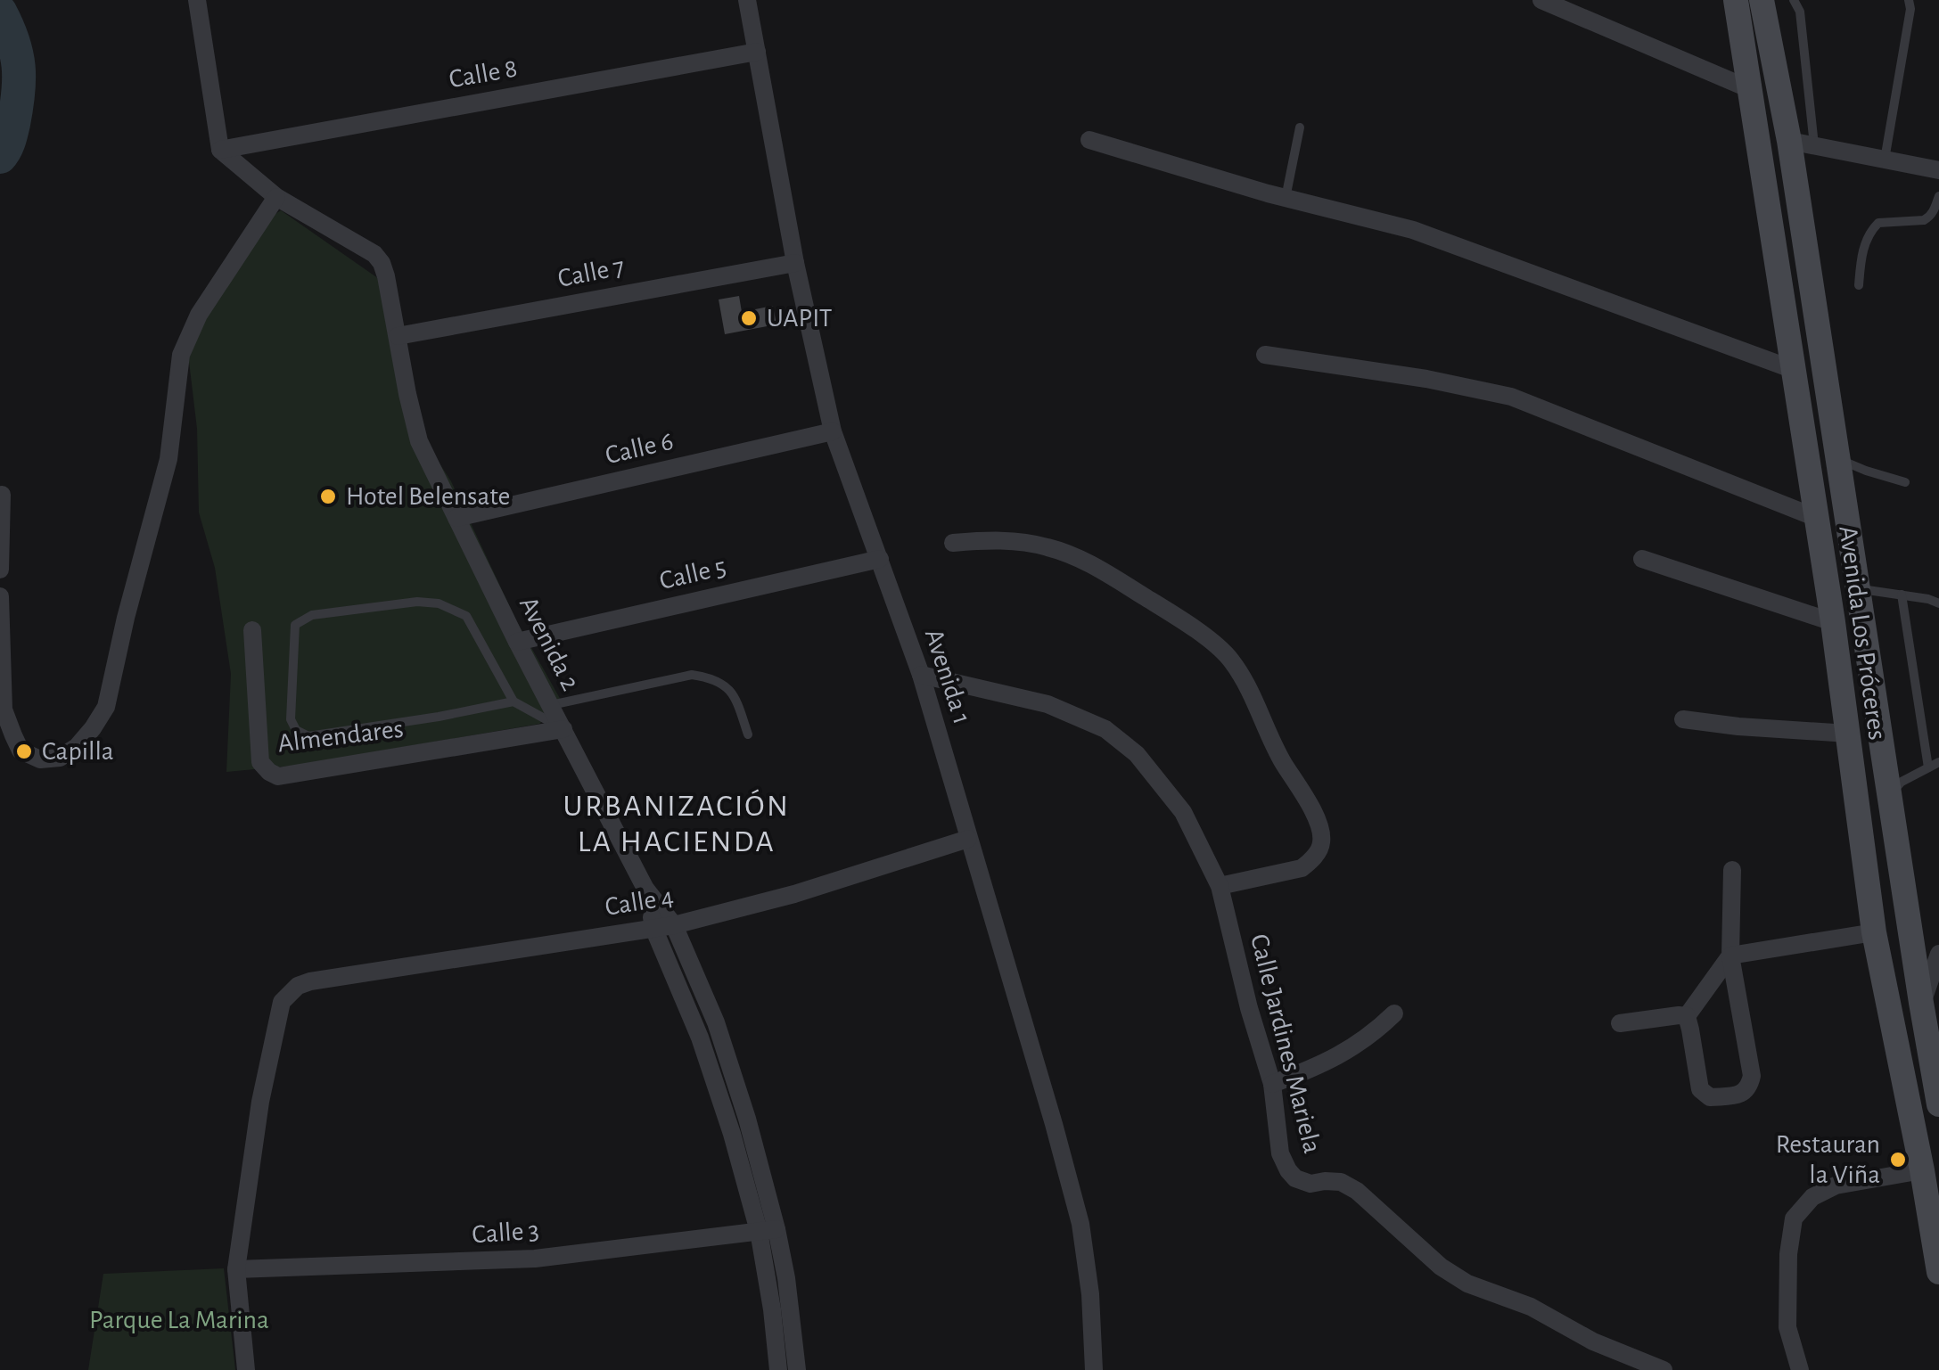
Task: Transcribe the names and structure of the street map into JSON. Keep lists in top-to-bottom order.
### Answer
{
  "streets": {
    "main road": ["Avenida Los Próceres"],
    "street": [
      "Calle 8",
      "Calle 7",
      "Calle 6",
      "Calle 5",
      "Avenida 2",
      "Avenida 1",
      "Almendares",
      "Calle 4",
      "Calle Jardines Mariela",
      "Calle 3"
    ]
  },
  "crossings": [
    ["Calle 8", "Avenida 2"],
    ["Calle 8", "Avenida 1"],
    ["Calle 7", "Avenida 2"],
    ["Calle 7", "Avenida 1"],
    ["Calle 6", "Avenida 2"],
    ["Calle 6", "Avenida 1"],
    ["Calle 5", "Avenida 2"],
    ["Calle 5", "Avenida 1"],
    ["Avenida 2", "Almendares"],
    ["Avenida 2", "Calle 4"],
    ["Avenida 2", "Calle 3"],
    ["Avenida 1", "Calle 4"],
    ["Avenida 1", "Calle Jardines Mariela"],
    ["Calle 4", "Calle 3"]
  ],
  "districts": ["URBANIZACIÓN LA HACIENDA"],
  "parks": ["Parque La Marina"],
  "places": [
    "UAPIT",
    "Hotel Belensate",
    "Capilla",
    "Restauran la Viña"
  ]
}
